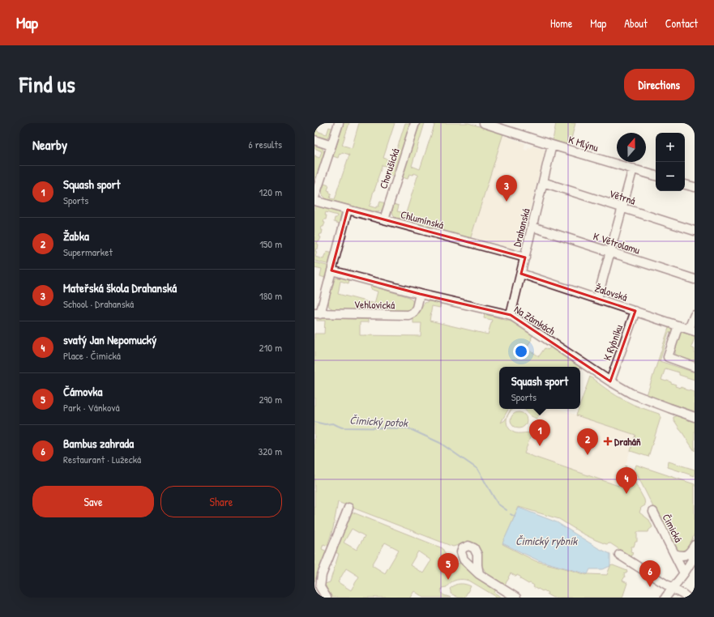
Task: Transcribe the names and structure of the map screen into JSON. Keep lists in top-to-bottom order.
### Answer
{
  "streets": {
    "street": [
      "K Mlýnu",
      "Chorušická",
      "Větrná",
      "Chlumínská",
      "Drahanská",
      "K Větrolamu",
      "Žalovská",
      "Vehlovická",
      "Na Zámkách",
      "K Rybníku",
      "Čimická"
    ]
  },
  "crossings": [
    ["K Mlýnu", "Drahanská"],
    ["Chorušická", "Chlumínská"],
    ["Větrná", "Drahanská"],
    ["Chlumínská", "Drahanská"],
    ["Drahanská", "K Větrolamu"],
    ["Drahanská", "Žalovská"],
    ["Drahanská", "Na Zámkách"],
    ["Žalovská", "K Rybníku"],
    ["Vehlovická", "Na Zámkách"],
    ["Na Zámkách", "K Rybníku"]
  ],
  "water": ["Čimický potok", "Čimický rybník"],
  "places": {
    "health": ["Draháň"]
  },
  "north": "top",
  "page": {
    "header": "Map",
    "nav": [
      "Home",
      "Map",
      "About",
      "Contact"
    ],
    "title": "Find us",
    "buttons": [
      "Directions",
      ["Save", "Share"]
    ],
    "heading": ["Nearby", "6 results"],
    "map_buttons": ["+", "−"],
    "list": [
      {
        "mark": "1",
        "name": "Squash sport",
        "note": "Sports",
        "value": "120 m"
      },
      {
        "mark": "2",
        "name": "Žabka",
        "note": "Supermarket",
        "value": "150 m"
      },
      {
        "mark": "3",
        "name": "Mateřská škola Drahanská",
        "note": "School · Drahanská",
        "value": "180 m"
      },
      {
        "mark": "4",
        "name": "svatý Jan Nepomucký",
        "note": "Place · Čimická",
        "value": "210 m"
      },
      {
        "mark": "5",
        "name": "Čámovka",
        "note": "Park · Vánková",
        "value": "290 m"
      },
      {
        "mark": "6",
        "name": "Bambus zahrada",
        "note": "Restaurant · Lužecká",
        "value": "320 m"
      }
    ],
    "pins": [
      "3",
      "1",
      "2",
      "4",
      "5",
      "6"
    ],
    "popup": ["Squash sport", "Sports"]
  }
}
